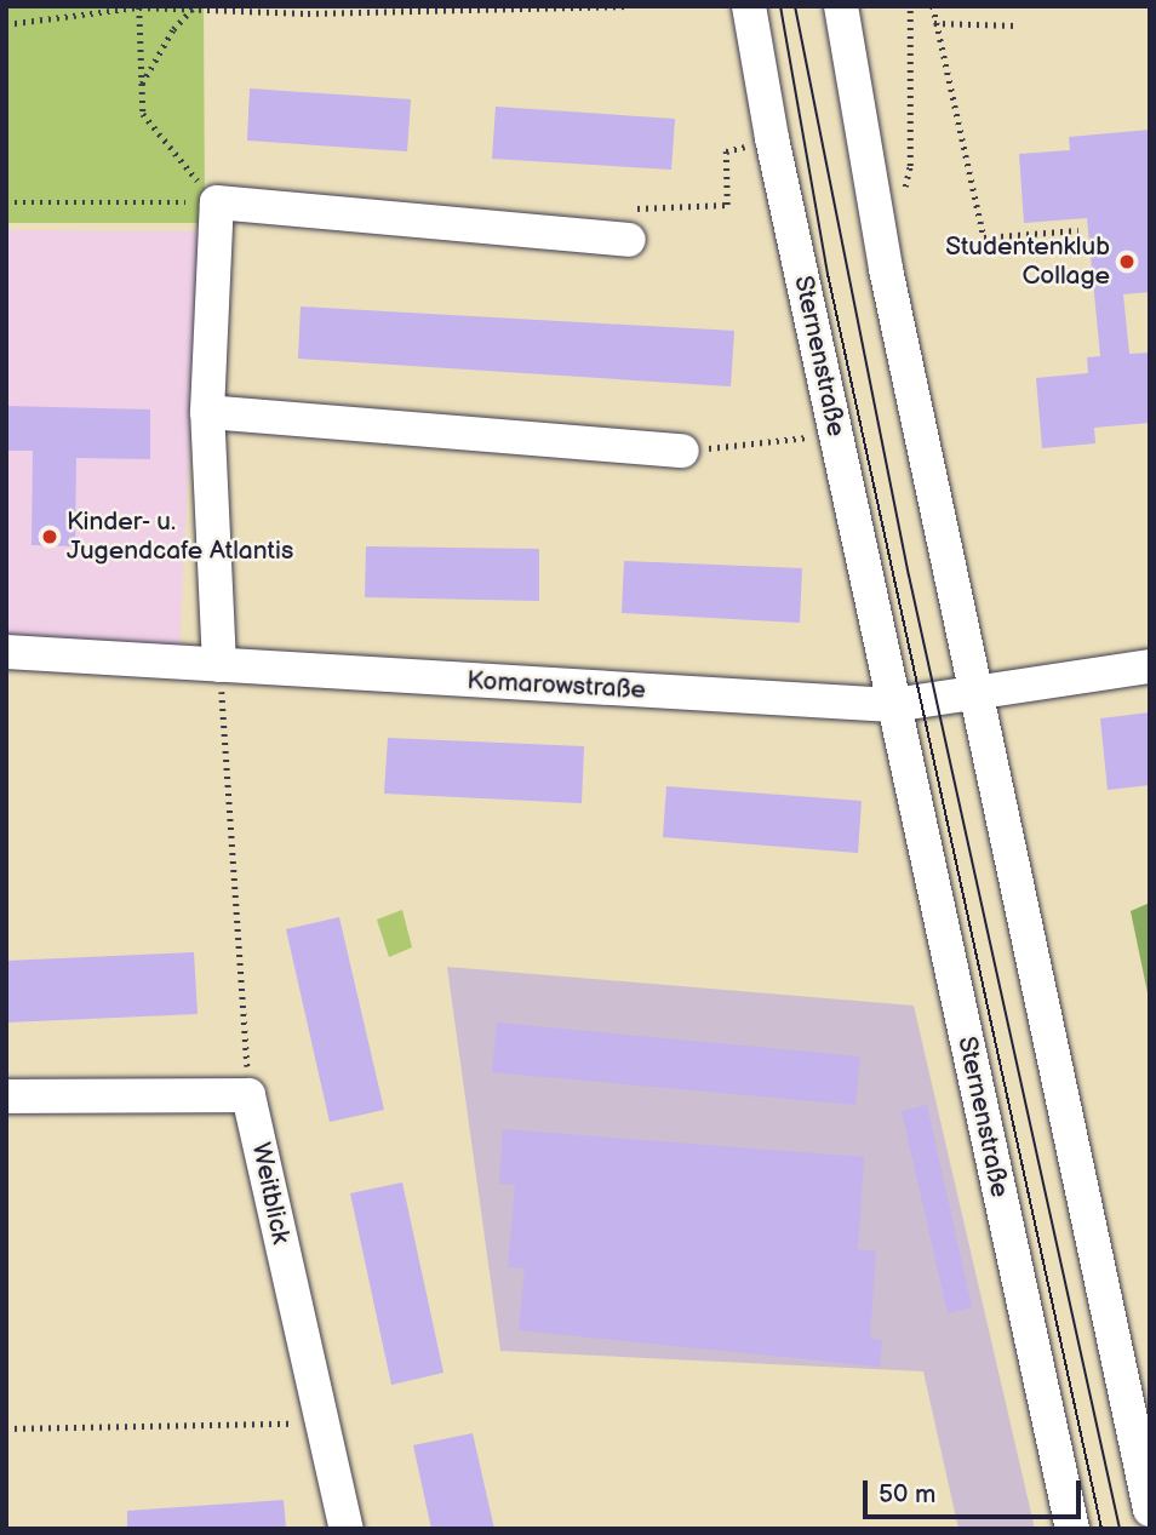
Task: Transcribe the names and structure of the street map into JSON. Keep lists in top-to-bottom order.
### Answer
{
  "streets": {
    "street": ["Sternenstraße", "Komarowstraße", "Weitblick"]
  },
  "crossings": [
    ["Sternenstraße", "Komarowstraße"]
  ],
  "places": ["Studentenklub Collage", "Kinder- u. Jugendcafe Atlantis"],
  "scale_bar": "50 m"
}
